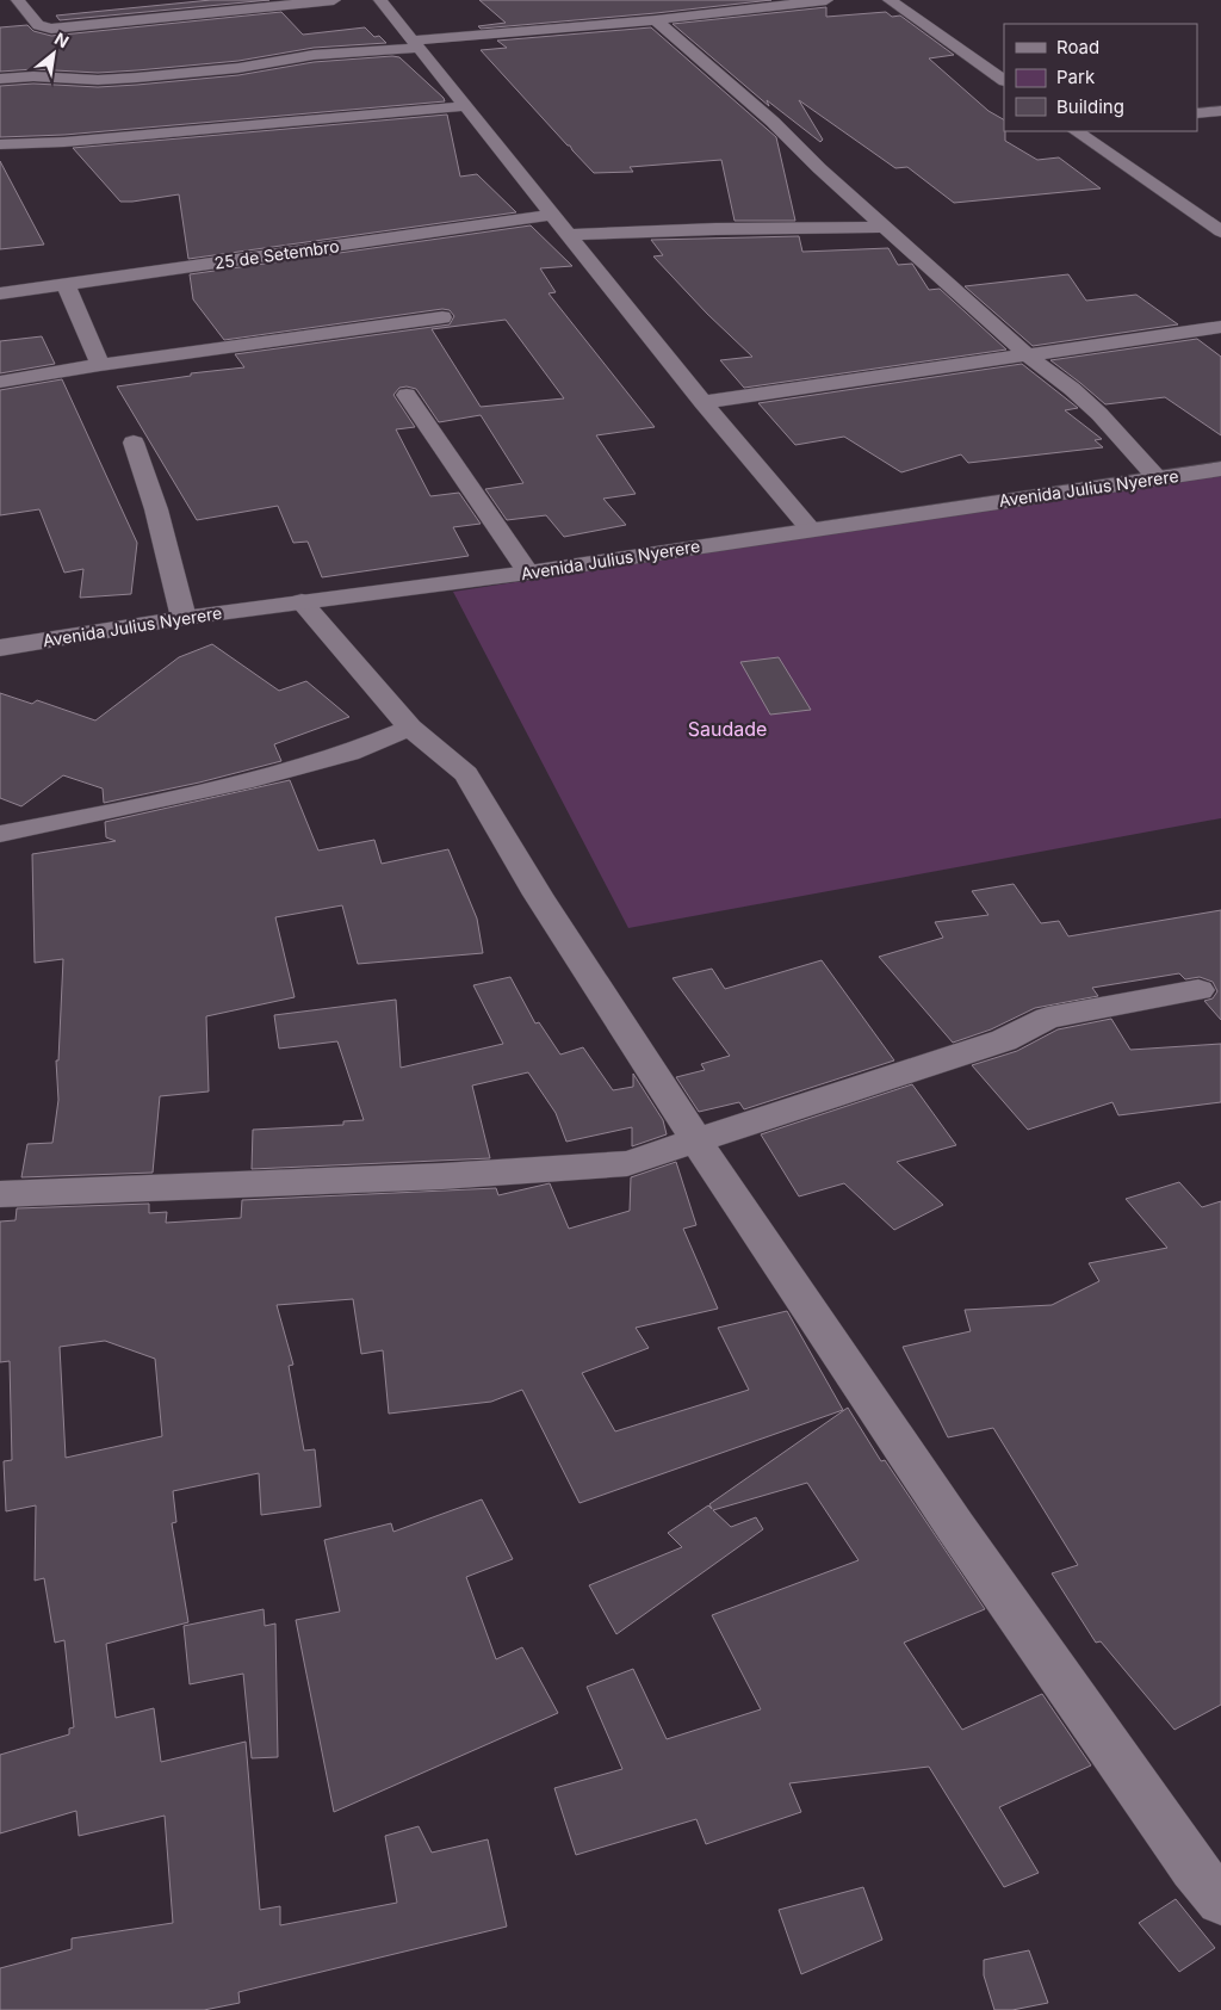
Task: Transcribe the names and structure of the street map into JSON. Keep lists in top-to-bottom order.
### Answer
{
  "streets": {
    "street": ["25 de Setembro", "Avenida Julius Nyerere"]
  },
  "parks": ["Saudade"],
  "legend": ["Road", "Park", "Building"],
  "north": "top right"
}
